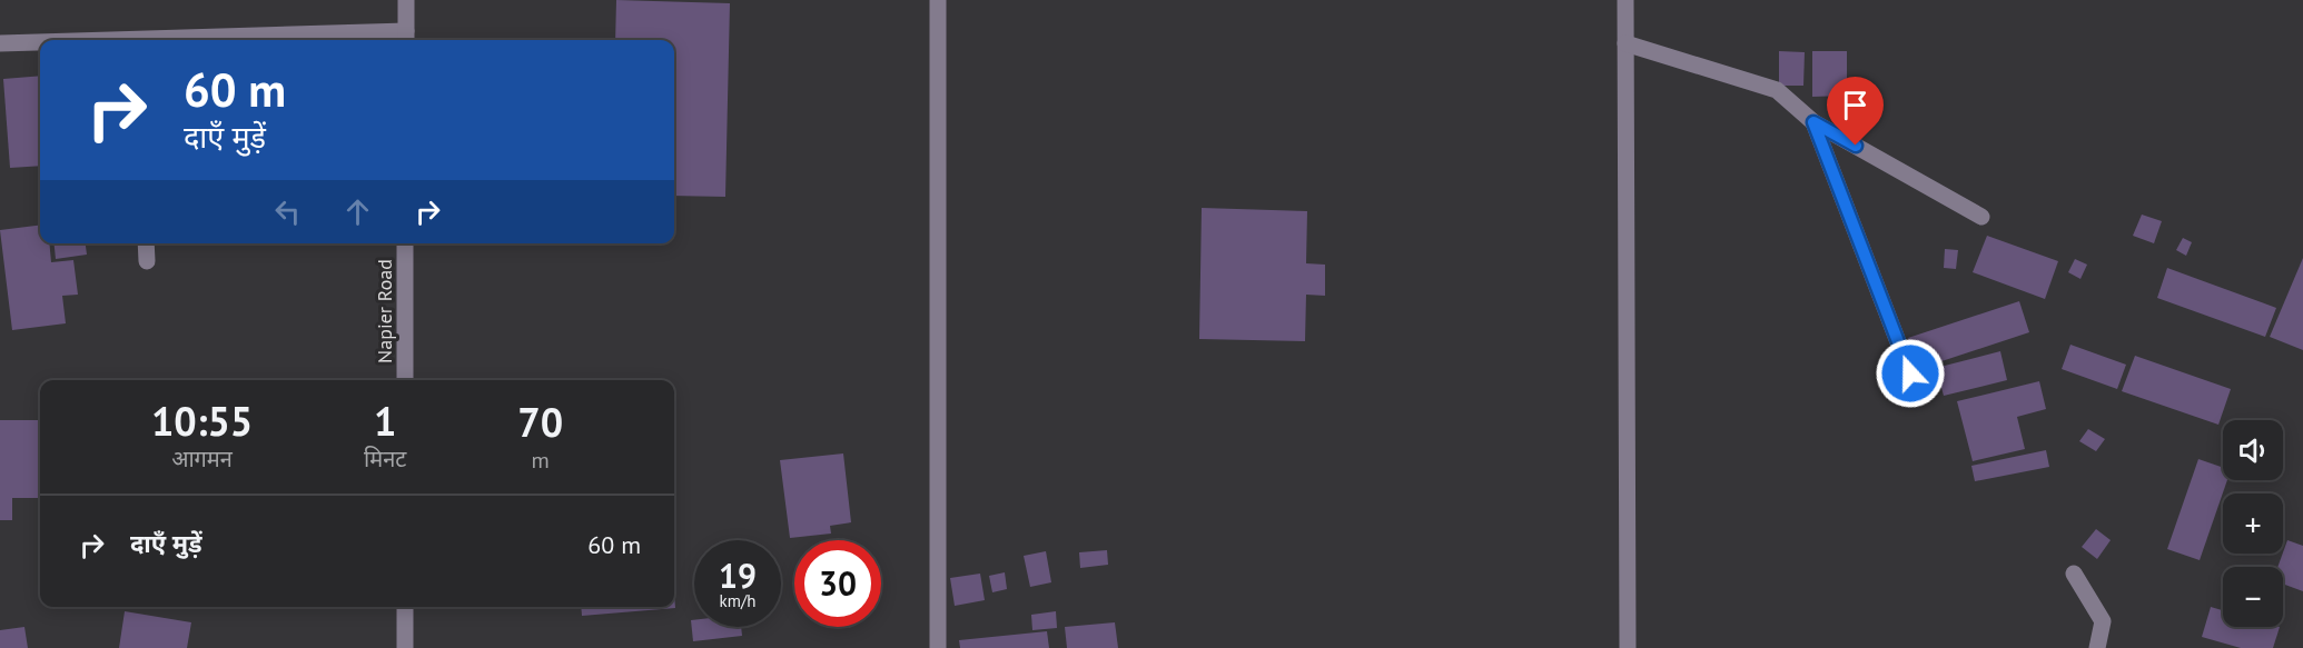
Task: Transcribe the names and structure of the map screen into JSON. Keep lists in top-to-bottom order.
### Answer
{
  "streets": {
    "street": ["Napier Road"]
  },
  "page": {
    "turn": ["60 m", "दाएँ मुड़ें"],
    "eta": [
      "10:55",
      "आगमन",
      "1",
      "मिनट",
      "70",
      "m"
    ],
    "map_buttons": ["+", "−"],
    "list": [
      {
        "name": "दाएँ मुड़ें",
        "value": "60 m"
      }
    ],
    "speed": "19 km/h",
    "limit": "30"
  }
}
